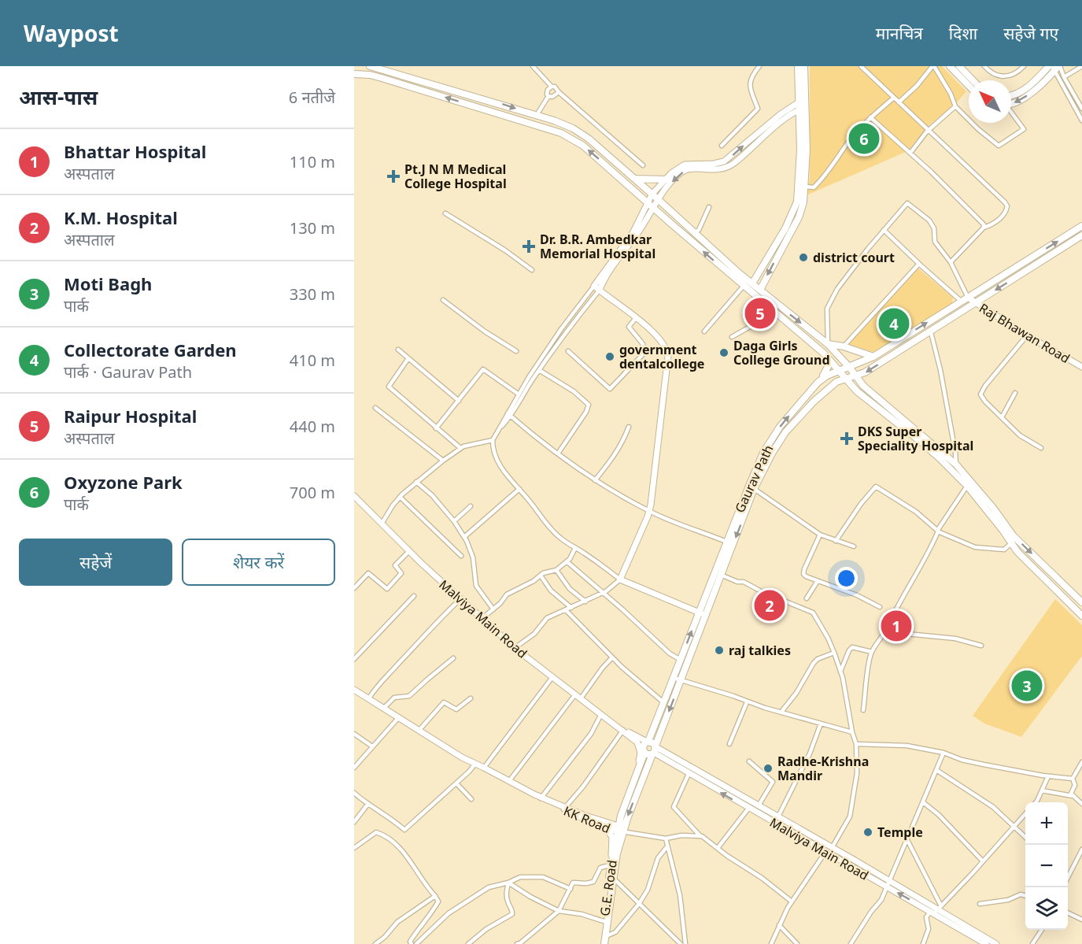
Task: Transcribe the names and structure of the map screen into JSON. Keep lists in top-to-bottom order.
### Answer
{
  "streets": {
    "main road": ["Gaurav Path", "G.E. Road"],
    "street": ["Raj Bhawan Road", "Malviya Main Road", "KK Road"]
  },
  "crossings": [
    ["Raj Bhawan Road", "Gaurav Path"],
    ["Gaurav Path", "Malviya Main Road"]
  ],
  "places": {
    "health": ["Pt.J N M Medical College Hospital", "Dr. B.R. Ambedkar Memorial Hospital", "DKS Super Speciality Hospital"],
    "other": [
      "district court",
      "Daga Girls College Ground",
      "government dentalcollege",
      "raj talkies",
      "Radhe-Krishna Mandir",
      "Temple"
    ]
  },
  "north": "top left",
  "page": {
    "header": "Waypost",
    "nav": ["मानचित्र", "दिशा", "सहेजे गए"],
    "heading": ["आस-पास", "6 नतीजे"],
    "pins": [
      "6",
      "5",
      "4",
      "2",
      "1",
      "3"
    ],
    "list": [
      {
        "mark": "1",
        "name": "Bhattar Hospital",
        "note": "अस्पताल",
        "value": "110 m"
      },
      {
        "mark": "2",
        "name": "K.M. Hospital",
        "note": "अस्पताल",
        "value": "130 m"
      },
      {
        "mark": "3",
        "name": "Moti Bagh",
        "note": "पार्क",
        "value": "330 m"
      },
      {
        "mark": "4",
        "name": "Collectorate Garden",
        "note": "पार्क · Gaurav Path",
        "value": "410 m"
      },
      {
        "mark": "5",
        "name": "Raipur Hospital",
        "note": "अस्पताल",
        "value": "440 m"
      },
      {
        "mark": "6",
        "name": "Oxyzone Park",
        "note": "पार्क",
        "value": "700 m"
      }
    ],
    "buttons": ["सहेजें", "शेयर करें"],
    "map_buttons": ["+", "−"]
  }
}
